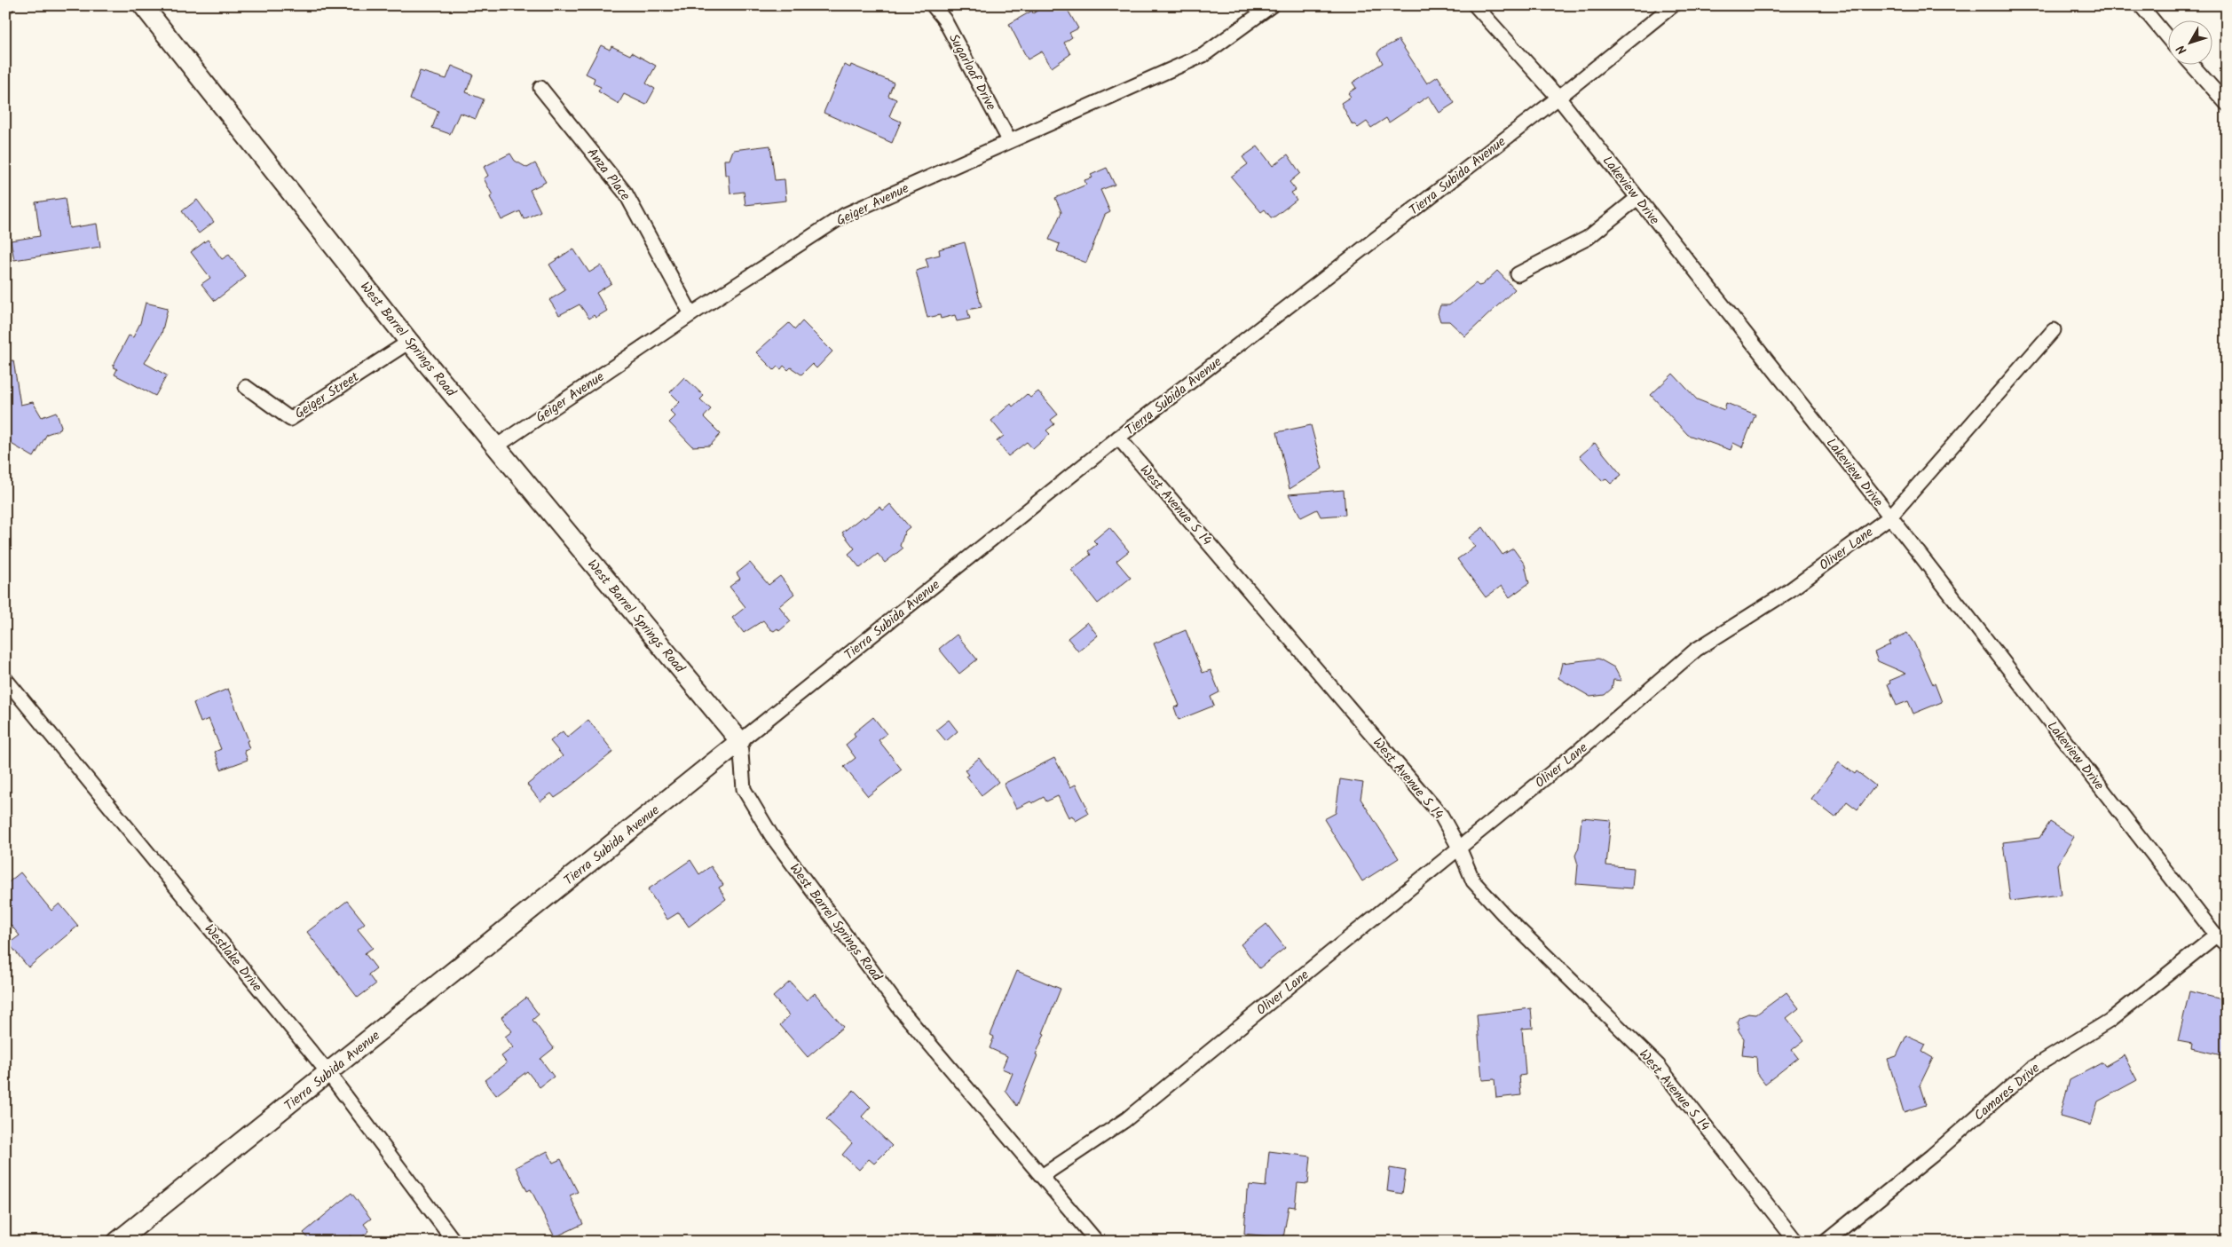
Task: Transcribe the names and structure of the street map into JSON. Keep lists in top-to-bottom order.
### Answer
{
  "streets": {
    "street": [
      "Sugarloaf Drive",
      "Anza Place",
      "Tierra Subida Avenue",
      "Lakeview Drive",
      "Geiger Avenue",
      "West Barrel Springs Road",
      "Geiger Street",
      "West Avenue S 14",
      "Oliver Lane",
      "Westlake Drive",
      "Camares Drive"
    ]
  },
  "crossings": [
    ["Sugarloaf Drive", "Geiger Avenue"],
    ["Anza Place", "Geiger Avenue"],
    ["Tierra Subida Avenue", "Lakeview Drive"],
    ["Tierra Subida Avenue", "West Barrel Springs Road"],
    ["Tierra Subida Avenue", "West Avenue S 14"],
    ["Tierra Subida Avenue", "Westlake Drive"],
    ["Lakeview Drive", "Oliver Lane"],
    ["Lakeview Drive", "Camares Drive"],
    ["Geiger Avenue", "West Barrel Springs Road"],
    ["West Barrel Springs Road", "Geiger Street"],
    ["West Barrel Springs Road", "Oliver Lane"],
    ["West Avenue S 14", "Oliver Lane"]
  ],
  "north": "bottom left"
}
